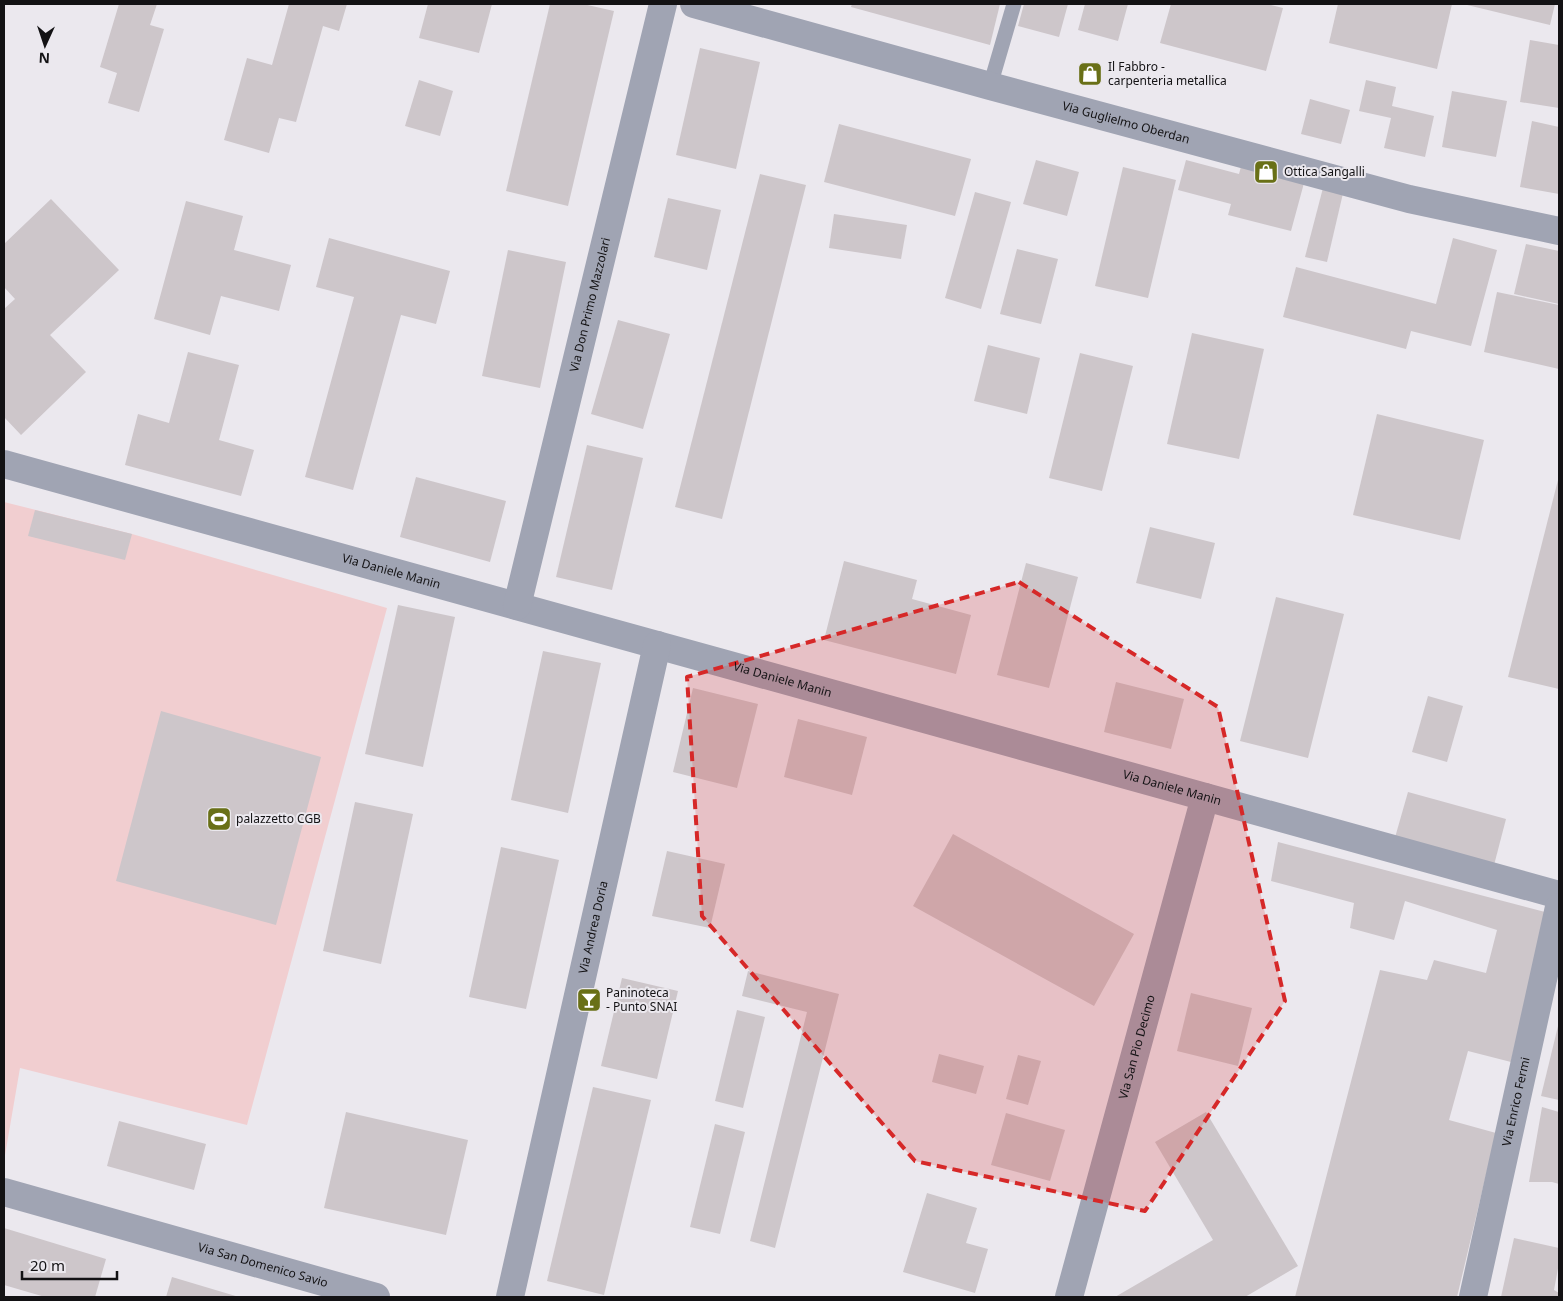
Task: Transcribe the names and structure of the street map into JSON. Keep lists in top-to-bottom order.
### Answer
{
  "streets": {
    "street": [
      "Via Guglielmo Oberdan",
      "Via Don Primo Mazzolari",
      "Via Daniele Manin",
      "Via Andrea Doria",
      "Via San Pio Decimo",
      "Via Enrico Fermi",
      "Via San Domenico Savio"
    ]
  },
  "crossings": [
    ["Via Don Primo Mazzolari", "Via Daniele Manin"],
    ["Via Daniele Manin", "Via Andrea Doria"],
    ["Via Daniele Manin", "Via San Pio Decimo"]
  ],
  "places": {
    "shop": ["Il Fabbro - carpenteria metallica", "Ottica Sangalli"],
    "sports": ["palazzetto CGB"],
    "bar": ["Paninoteca - Punto SNAI"]
  },
  "scale_bar": "20 m",
  "north": "bottom"
}
